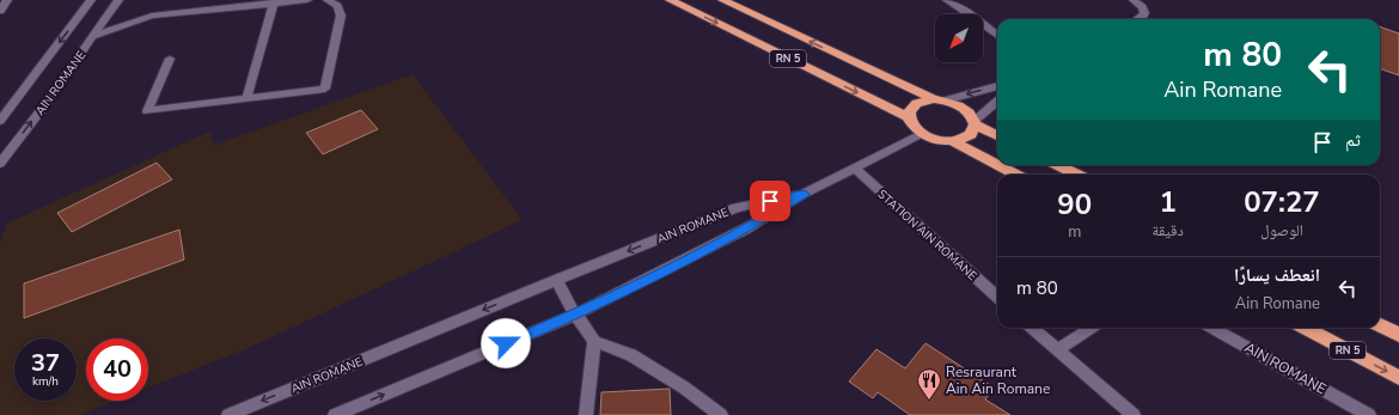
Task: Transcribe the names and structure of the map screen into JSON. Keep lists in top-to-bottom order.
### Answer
{
  "streets": {
    "highway": ["RN 5"],
    "street": ["AIN ROMANE", "STATION AIN ROMANE"]
  },
  "places": {
    "restaurant": ["Resraurant Ain Ain Romane"]
  },
  "north": "bottom left",
  "page": {
    "turn": ["80 m", "Ain Romane"],
    "then": "ثم",
    "eta": [
      "07:27",
      "الوصول",
      "1",
      "دقيقة",
      "90",
      "m"
    ],
    "list": [
      {
        "name": "انعطف يسارًا",
        "note": "Ain Romane",
        "value": "80 m"
      }
    ],
    "speed": "37 km/h",
    "limit": "40"
  }
}
